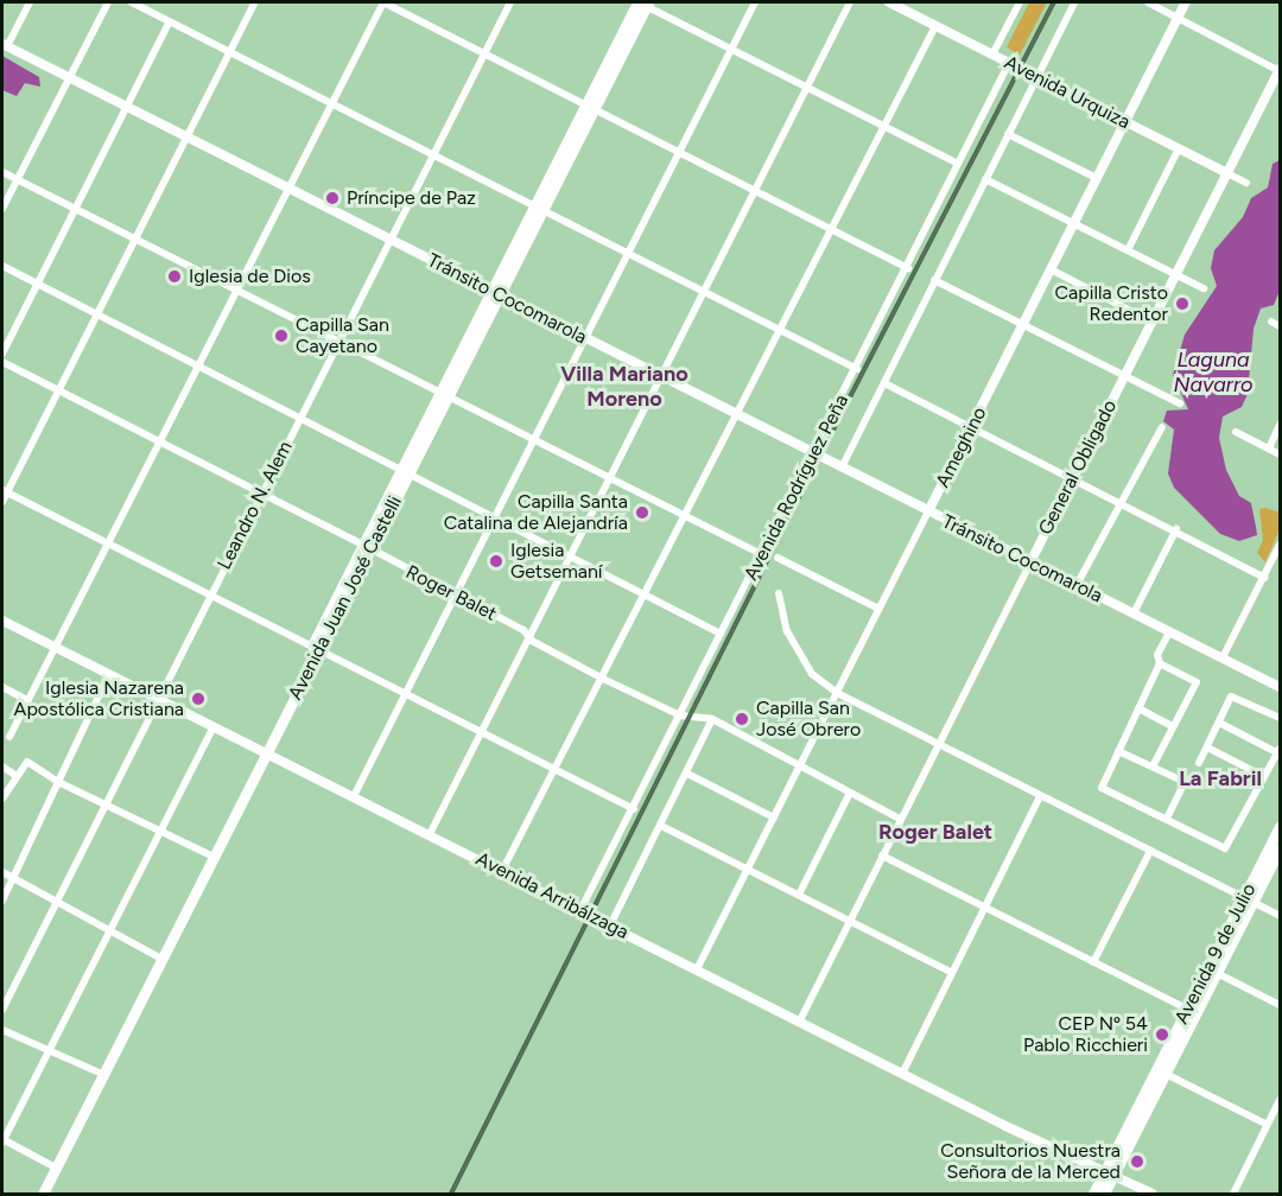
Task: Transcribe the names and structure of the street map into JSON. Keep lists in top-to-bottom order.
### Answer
{
  "streets": {
    "main road": ["Avenida Juan José Castelli", "Avenida 9 de Julio"],
    "street": [
      "Avenida Urquiza",
      "Tránsito Cocomarola",
      "Ameghino",
      "General Obligado",
      "Avenida Rodríguez Peña",
      "Leandro N. Alem",
      "Roger Balet",
      "Avenida Arribálzaga"
    ]
  },
  "crossings": [
    ["Avenida Urquiza", "Ameghino"],
    ["Avenida Urquiza", "General Obligado"],
    ["Avenida Urquiza", "Avenida Rodríguez Peña"],
    ["Tránsito Cocomarola", "Ameghino"],
    ["Tránsito Cocomarola", "General Obligado"],
    ["Tránsito Cocomarola", "Avenida Rodríguez Peña"],
    ["Tránsito Cocomarola", "Leandro N. Alem"],
    ["Tránsito Cocomarola", "Avenida Juan José Castelli"],
    ["Ameghino", "Roger Balet"],
    ["Ameghino", "Avenida Arribálzaga"],
    ["General Obligado", "Roger Balet"],
    ["General Obligado", "Avenida Arribálzaga"],
    ["Avenida Rodríguez Peña", "Roger Balet"],
    ["Avenida Rodríguez Peña", "Avenida Arribálzaga"],
    ["Leandro N. Alem", "Roger Balet"],
    ["Leandro N. Alem", "Avenida Arribálzaga"],
    ["Roger Balet", "Avenida Juan José Castelli"],
    ["Avenida Juan José Castelli", "Avenida Arribálzaga"],
    ["Avenida Arribálzaga", "Avenida 9 de Julio"]
  ],
  "districts": ["Villa Mariano Moreno", "La Fabril", "Roger Balet"],
  "water": ["Laguna Navarro"],
  "places": [
    "Príncipe de Paz",
    "Iglesia de Dios",
    "Capilla Cristo Redentor",
    "Capilla San Cayetano",
    "Capilla Santa Catalina de Alejandría",
    "Iglesia Getsemaní",
    "Iglesia Nazarena Apostólica Cristiana",
    "Capilla San José Obrero",
    "CEP Nº 54 Pablo Ricchieri",
    "Consultorios Nuestra Señora de la Merced"
  ]
}
